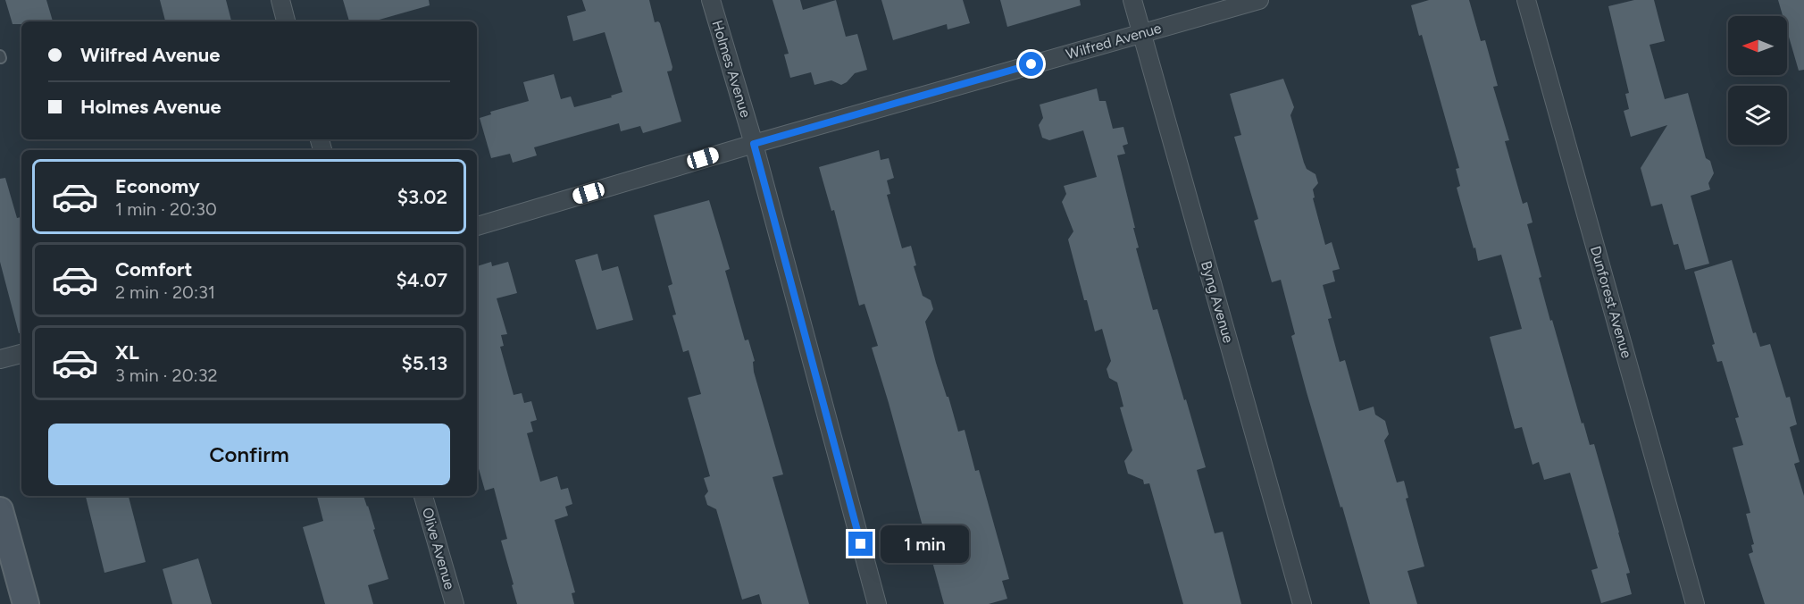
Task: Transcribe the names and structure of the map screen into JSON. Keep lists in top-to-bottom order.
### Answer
{
  "streets": {
    "street": [
      "Wilfred Avenue",
      "Holmes Avenue",
      "Byng Avenue",
      "Dunforest Avenue",
      "Olive Avenue"
    ]
  },
  "crossings": [
    ["Wilfred Avenue", "Holmes Avenue"],
    ["Wilfred Avenue", "Byng Avenue"]
  ],
  "north": "left",
  "page": {
    "banner": ["Wilfred Avenue", "Holmes Avenue"],
    "list": [
      {
        "name": "Economy",
        "note": "1 min · 20:30",
        "value": "$3.02"
      },
      {
        "name": "Comfort",
        "note": "2 min · 20:31",
        "value": "$4.07"
      },
      {
        "name": "XL",
        "note": "3 min · 20:32",
        "value": "$5.13"
      }
    ],
    "buttons": "Confirm",
    "bubble": "1 min"
  }
}
